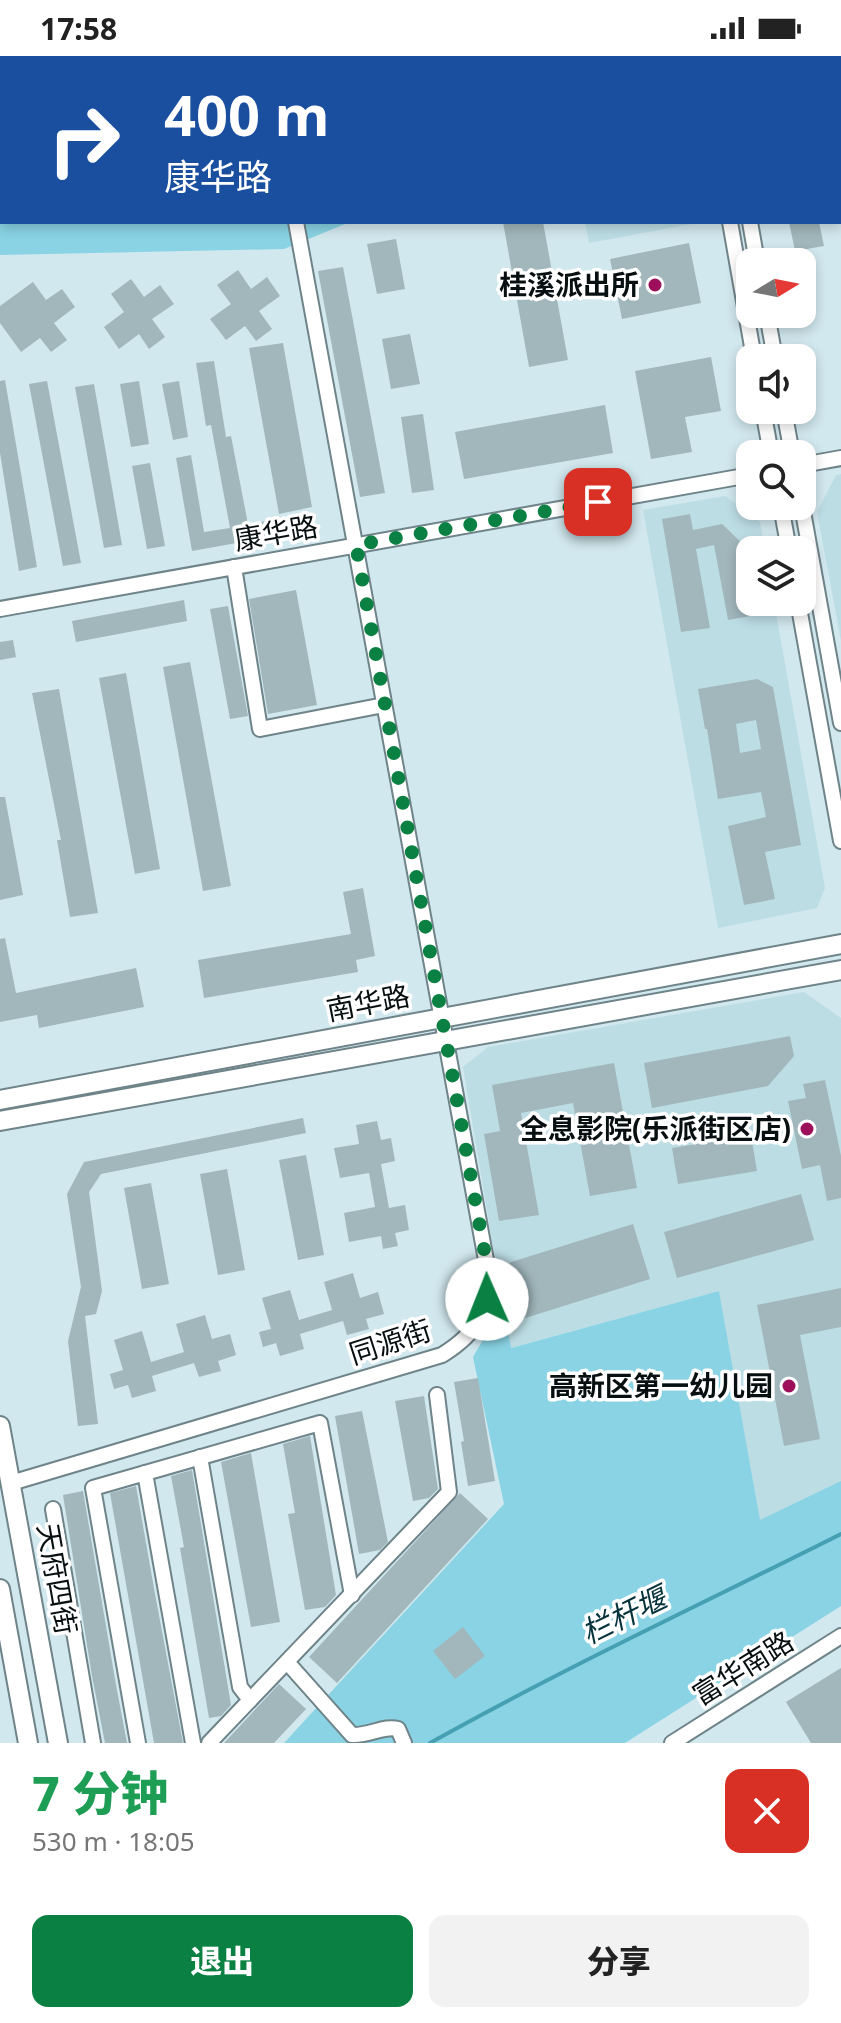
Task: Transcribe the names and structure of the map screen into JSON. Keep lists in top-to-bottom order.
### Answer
{
  "streets": {
    "main road": ["南华路", "天府四街"],
    "street": ["康华路", "同源街", "富华南路"]
  },
  "crossings": [
    ["康华路", "同源街"],
    ["南华路", "同源街"],
    ["同源街", "天府四街"]
  ],
  "water": ["栏杆堰"],
  "places": ["桂溪派出所", "全息影院(乐派街区店)", "高新区第一幼儿园"],
  "north": "right",
  "page": {
    "status": "17:58",
    "turn": ["400 m", "康华路"],
    "heading": ["7 分钟", "530 m · 18:05"],
    "buttons": ["退出", "分享"]
  }
}
